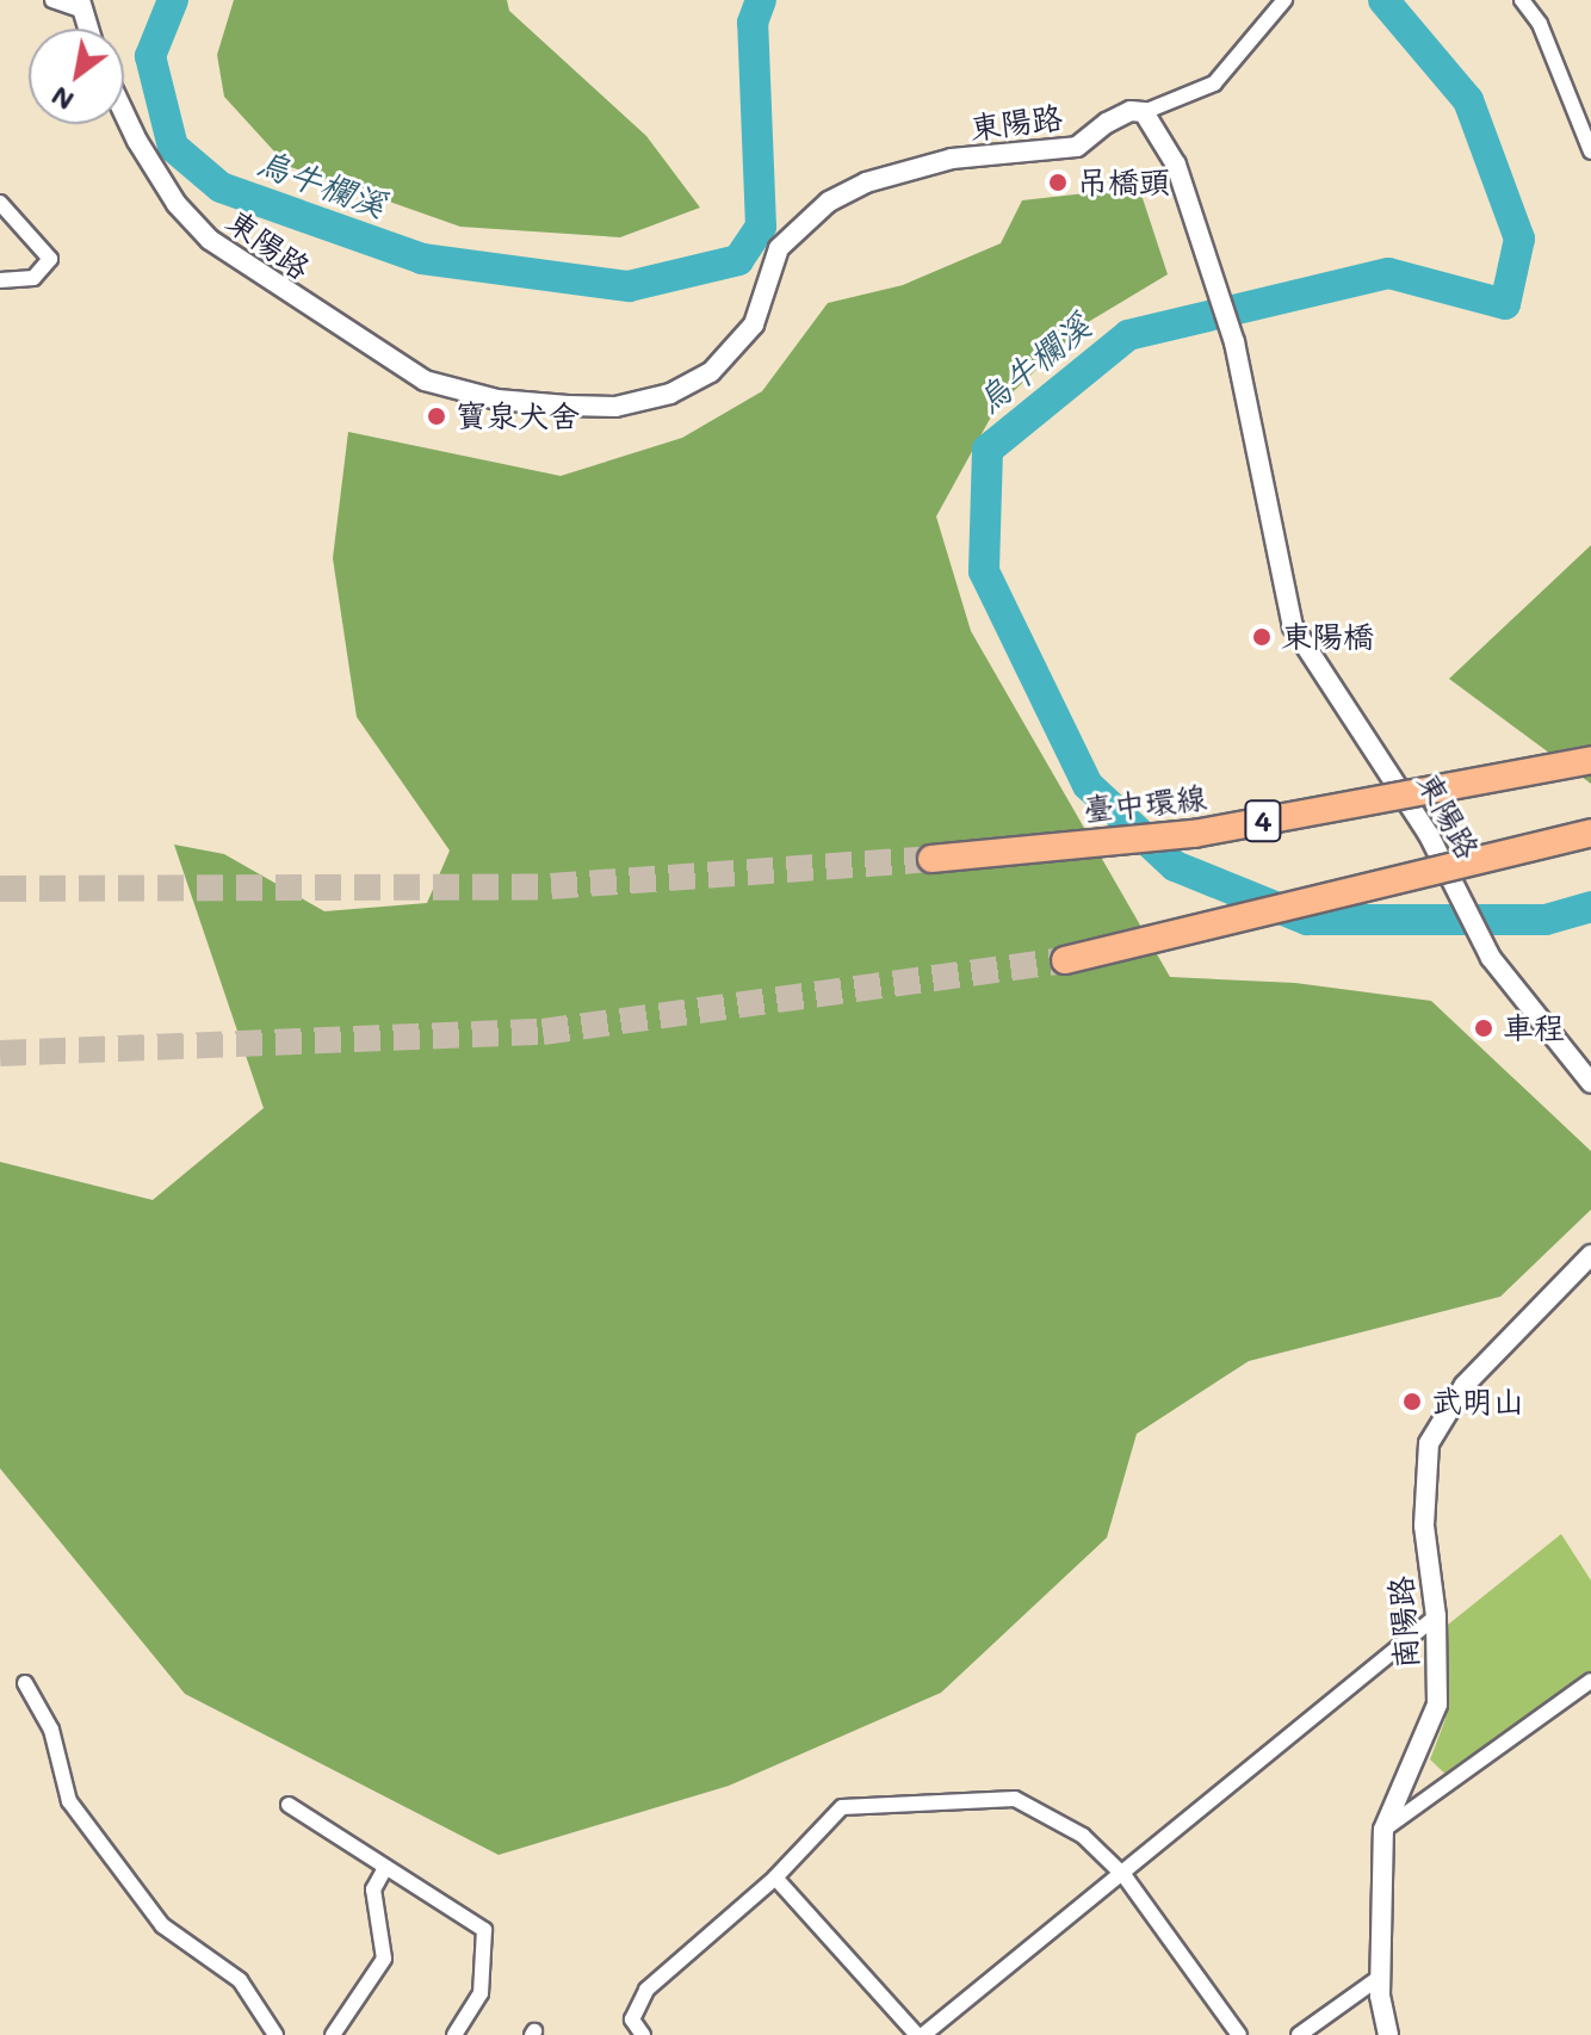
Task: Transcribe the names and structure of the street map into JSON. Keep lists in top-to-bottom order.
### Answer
{
  "streets": {
    "highway": ["臺中環線", "4"],
    "street": ["東陽路", "南陽路"]
  },
  "water": ["烏牛欄溪"],
  "places": [
    "吊橋頭",
    "寶泉犬舍",
    "東陽橋",
    "車程",
    "武明山"
  ],
  "north": "bottom left"
}
